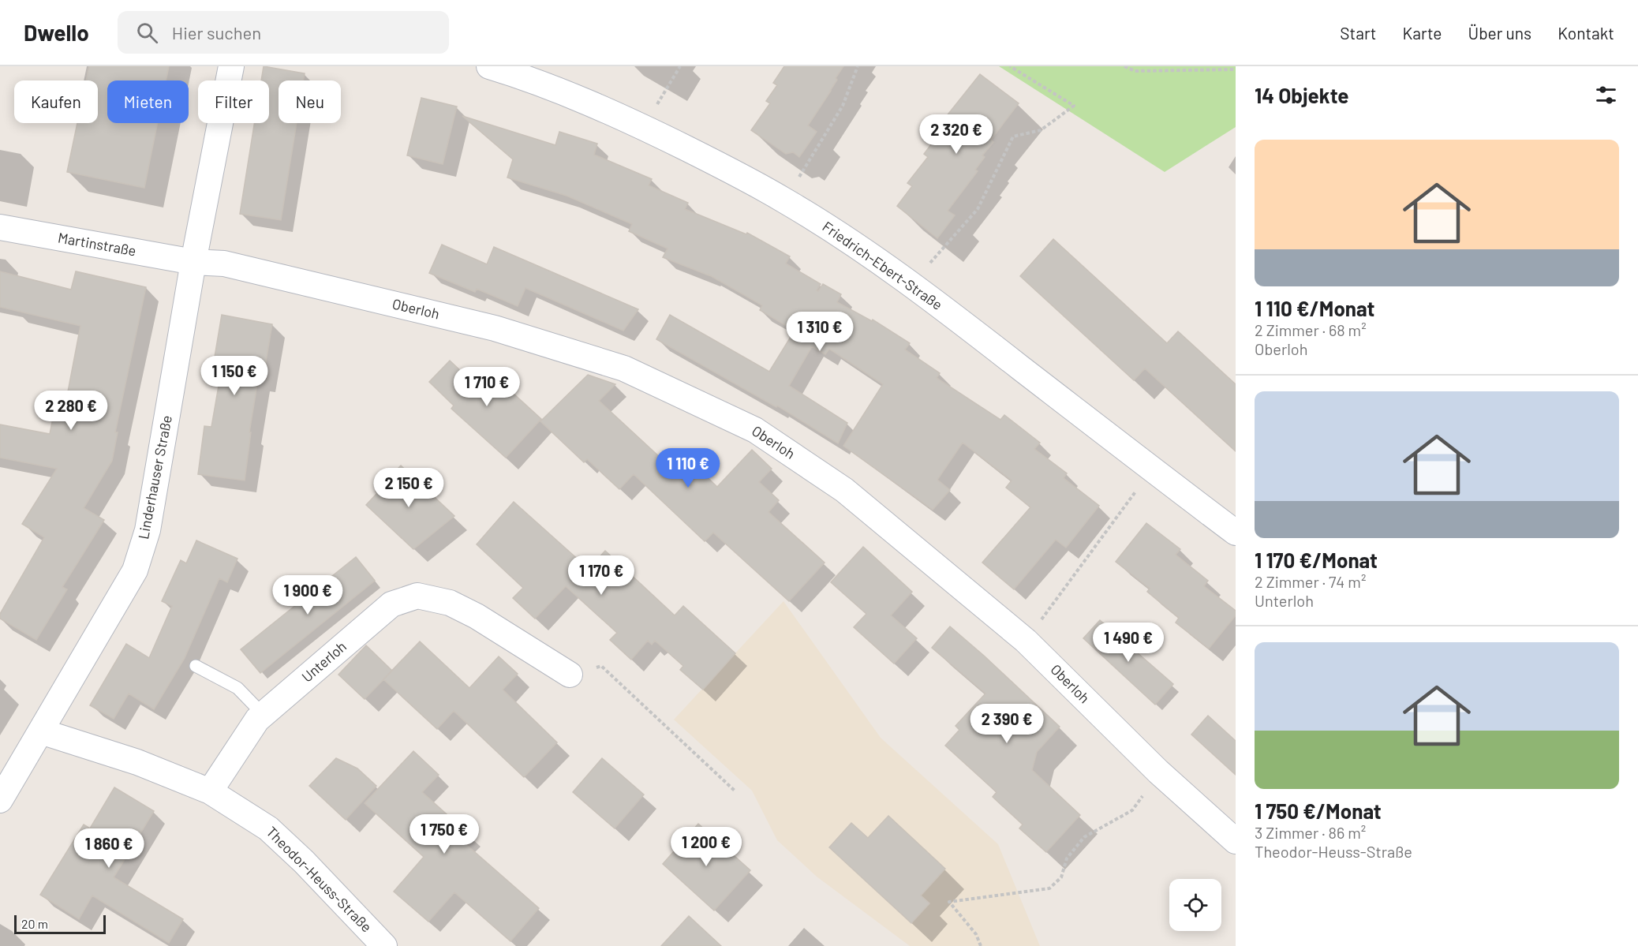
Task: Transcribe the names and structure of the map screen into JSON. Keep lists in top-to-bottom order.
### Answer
{
  "streets": {
    "street": [
      "Martinstraße",
      "Friedrich-Ebert-Straße",
      "Oberloh",
      "Linderhauser Straße",
      "Unterloh",
      "Theodor-Heuss-Straße"
    ]
  },
  "crossings": [
    ["Martinstraße", "Oberloh"],
    ["Martinstraße", "Linderhauser Straße"],
    ["Oberloh", "Linderhauser Straße"],
    ["Linderhauser Straße", "Theodor-Heuss-Straße"],
    ["Unterloh", "Theodor-Heuss-Straße"]
  ],
  "scale_bar": "20 m",
  "page": {
    "header": "Dwello",
    "search": "Hier suchen",
    "nav": [
      "Start",
      "Karte",
      "Über uns",
      "Kontakt"
    ],
    "heading": "14 Objekte",
    "chip": [
      "Kaufen",
      "Mieten",
      "Filter",
      "Neu"
    ],
    "price": [
      "2 320 €",
      "1 310 €",
      "1 150 €",
      "1 710 €",
      "2 280 €",
      "1 110 €",
      "2 150 €",
      "1 170 €",
      "1 900 €",
      "1 490 €",
      "2 390 €",
      "1 750 €",
      "1 200 €",
      "1 860 €"
    ],
    "list": [
      {
        "name": "1 110 €/Monat",
        "note": "2 Zimmer · 68 m² · Oberloh"
      },
      {
        "name": "1 170 €/Monat",
        "note": "2 Zimmer · 74 m² · Unterloh"
      },
      {
        "name": "1 750 €/Monat",
        "note": "3 Zimmer · 86 m² · Theodor-Heuss-Straße"
      }
    ],
    "scale": "20 m"
  }
}
